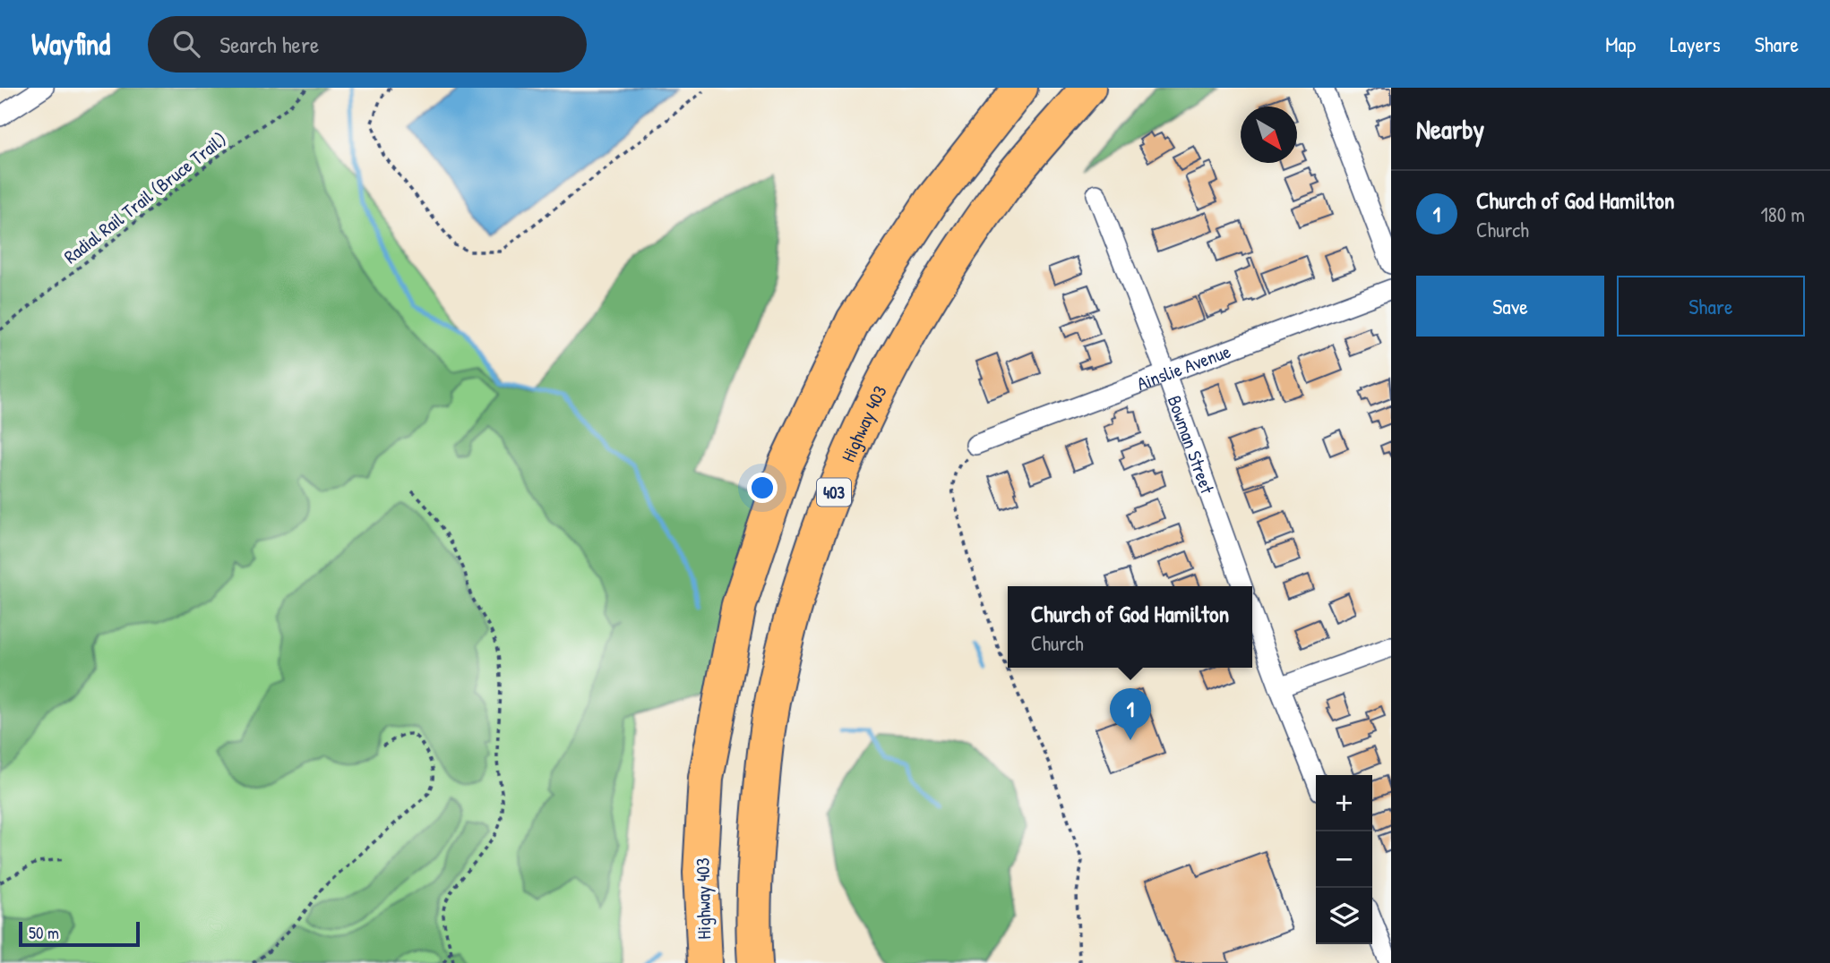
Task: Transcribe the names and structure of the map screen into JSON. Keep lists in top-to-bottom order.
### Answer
{
  "streets": {
    "highway": ["Highway 403", "403"],
    "street": ["Ainslie Avenue", "Bowman Street"],
    "path": ["Radial Rail Trail (Bruce Trail)"]
  },
  "crossings": [
    ["Ainslie Avenue", "Bowman Street"]
  ],
  "scale_bar": "50 m",
  "north": "bottom right",
  "page": {
    "header": "Wayfind",
    "search": "Search here",
    "nav": ["Map", "Layers", "Share"],
    "heading": "Nearby",
    "list": [
      {
        "mark": "1",
        "name": "Church of God Hamilton",
        "note": "Church",
        "value": "180 m"
      }
    ],
    "buttons": ["Save", "Share"],
    "popup": ["Church of God Hamilton", "Church"],
    "pins": "1",
    "map_buttons": ["+", "−"],
    "scale": "50 m"
  }
}
